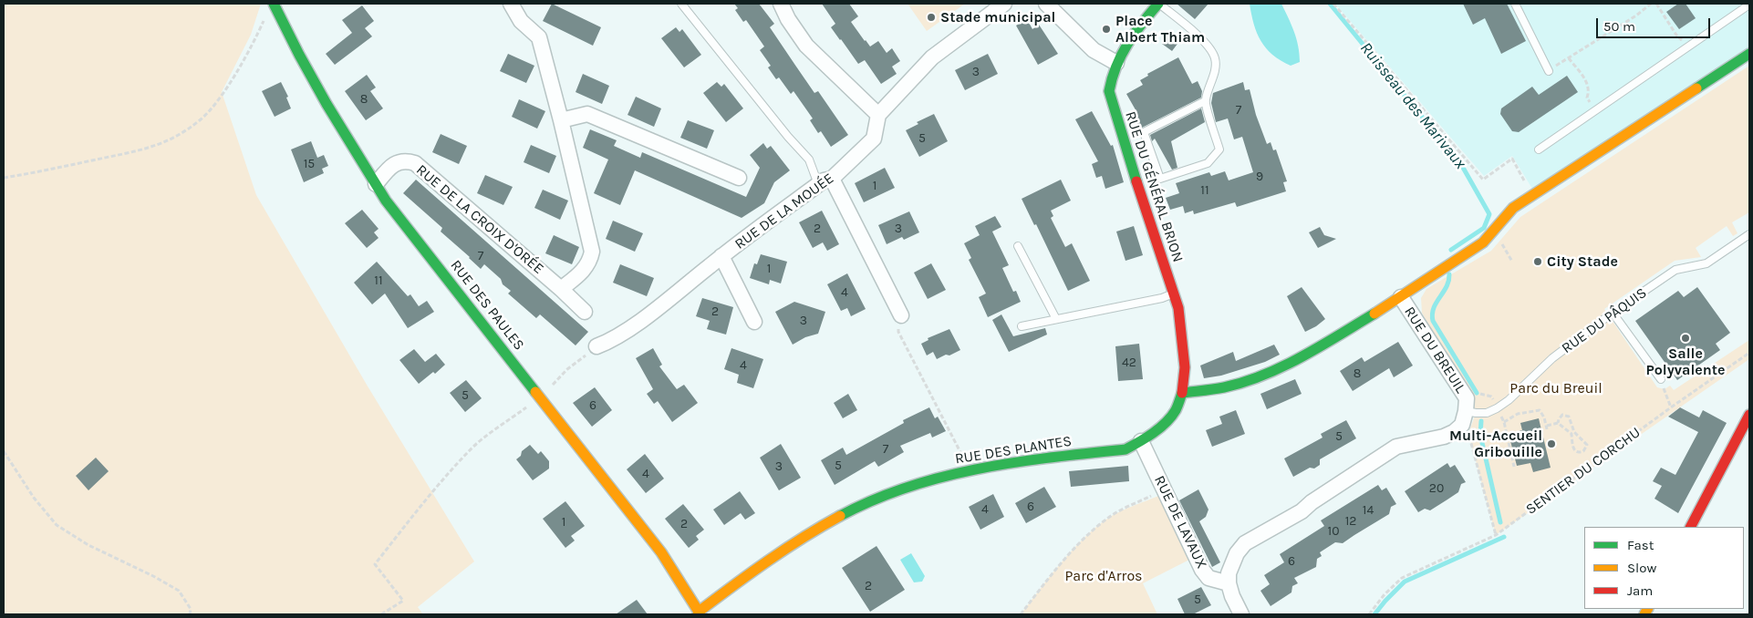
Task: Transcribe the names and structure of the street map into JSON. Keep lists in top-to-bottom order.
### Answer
{
  "streets": {
    "street": [
      "RUE DU GÉNÉRAL BRION",
      "RUE DE LA MOUÉE",
      "RUE DE LA CROIX D'ORÉE",
      "RUE DES PAULES",
      "RUE DU BREUIL",
      "RUE DES PLANTES",
      "RUE DE LAVAUX"
    ],
    "lane": ["RUE DU PÂQUIS"],
    "path": ["SENTIER DU CORCHU"]
  },
  "crossings": [
    ["RUE DU GÉNÉRAL BRION", "RUE DES PLANTES"],
    ["RUE DE LA CROIX D'ORÉE", "RUE DES PAULES"],
    ["RUE DES PAULES", "RUE DES PLANTES"],
    ["RUE DU PÂQUIS", "RUE DU BREUIL"],
    ["RUE DES PLANTES", "RUE DE LAVAUX"]
  ],
  "water": ["Ruisseau des Marivaux"],
  "parks": ["Parc du Breuil", "Parc d'Arros"],
  "places": [
    "Stade municipal",
    "Place Albert Thiam",
    "City Stade",
    "Salle Polyvalente",
    "Multi-Accueil Gribouille"
  ],
  "house_numbers": [
    "3",
    "8",
    "7",
    "5",
    "15",
    "9",
    "1",
    "11",
    "2",
    "3",
    "7",
    "1",
    "11",
    "4",
    "2",
    "3",
    "42",
    "4",
    "8",
    "5",
    "6",
    "5",
    "7",
    "5",
    "3",
    "4",
    "20",
    "6",
    "4",
    "14",
    "12",
    "1",
    "2",
    "10",
    "6",
    "2",
    "5"
  ],
  "legend": ["Fast", "Slow", "Jam"],
  "scale_bar": "50 m"
}
